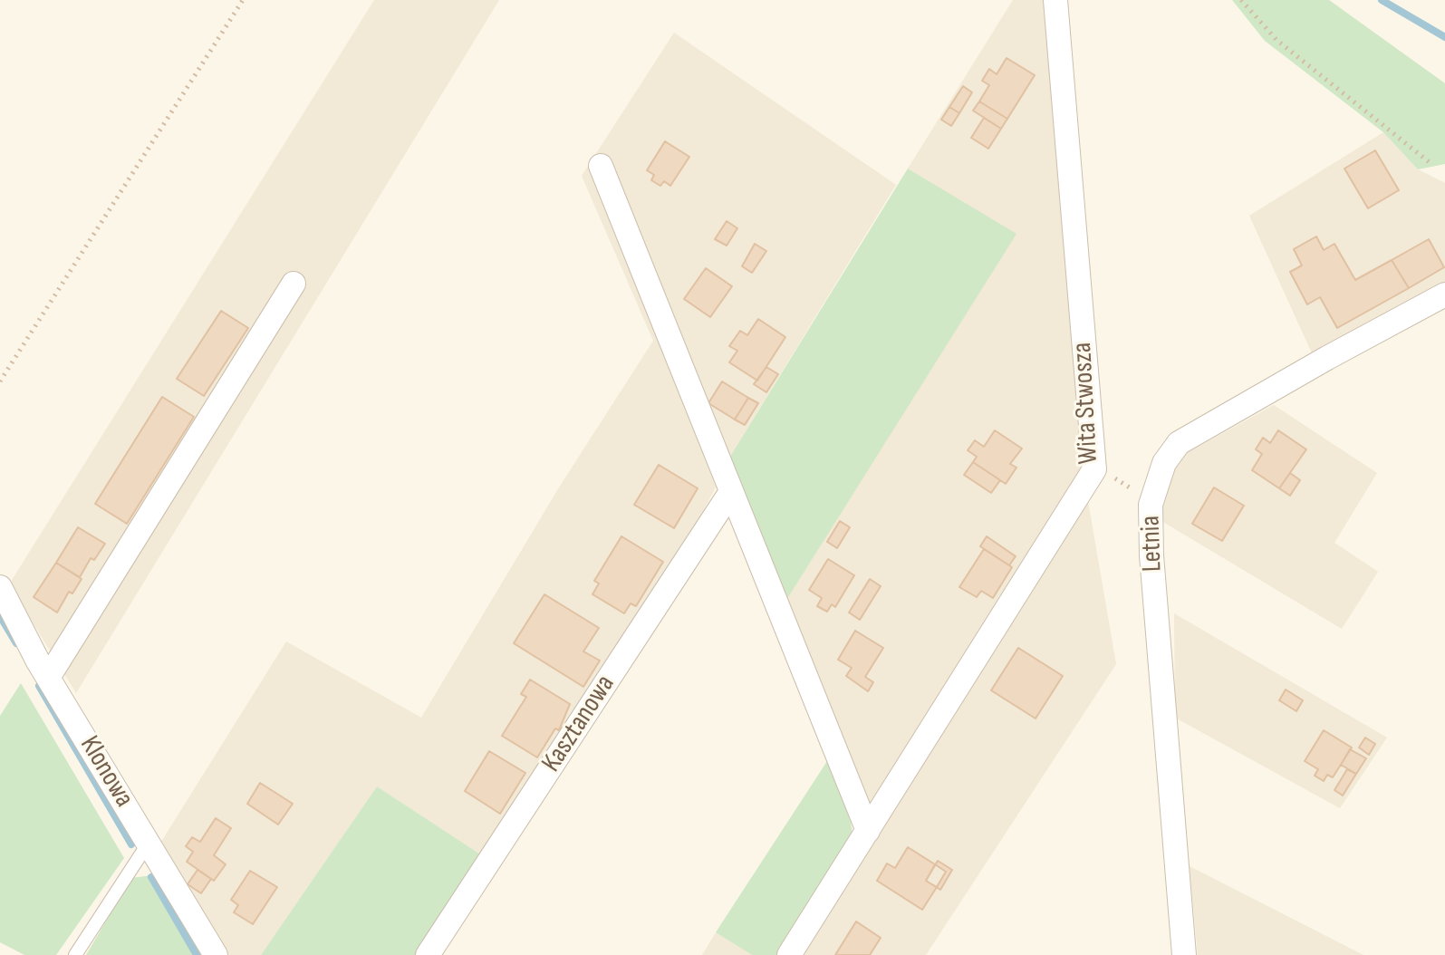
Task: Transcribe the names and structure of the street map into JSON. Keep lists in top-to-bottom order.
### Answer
{
  "streets": {
    "street": [
      "Wita Stwosza",
      "Letnia",
      "Kasztanowa",
      "Klonowa"
    ]
  }
}
